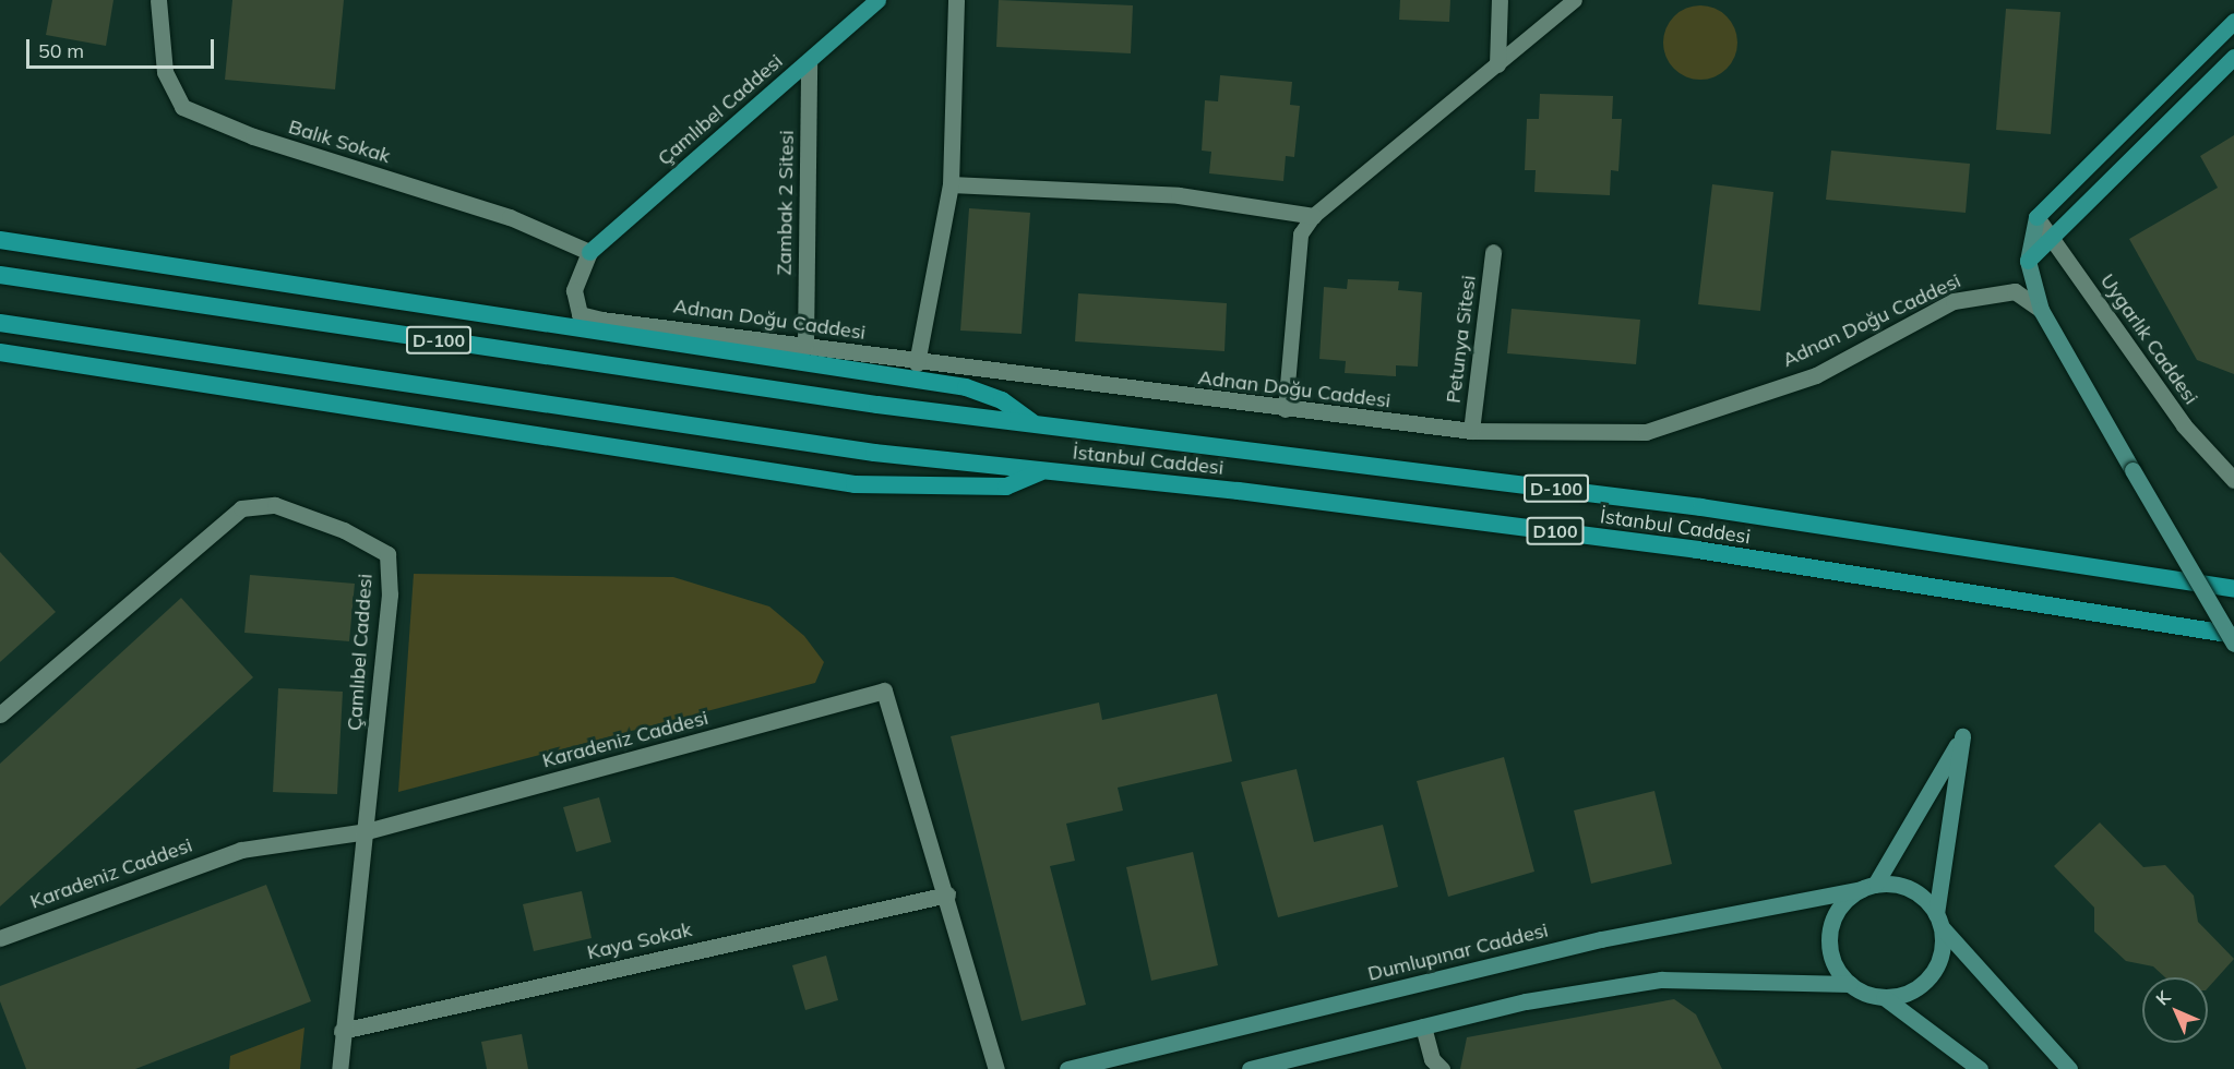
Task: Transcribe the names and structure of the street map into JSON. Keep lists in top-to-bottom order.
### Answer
{
  "streets": {
    "highway": ["D-100", "İstanbul Caddesi", "D100"],
    "main road": ["Çamlıbel Caddesi", "Adnan Doğu Caddesi", "Dumlupınar Caddesi"],
    "street": [
      "Balık Sokak",
      "Zambak 2 Sitesi",
      "Petunya Sitesi",
      "Uygarlık Caddesi",
      "Karadeniz Caddesi",
      "Kaya Sokak"
    ]
  },
  "crossings": [
    ["Çamlıbel Caddesi", "Balık Sokak"],
    ["Çamlıbel Caddesi", "Zambak 2 Sitesi"],
    ["Çamlıbel Caddesi", "Adnan Doğu Caddesi"],
    ["Çamlıbel Caddesi", "Karadeniz Caddesi"],
    ["Çamlıbel Caddesi", "Kaya Sokak"],
    ["Balık Sokak", "Adnan Doğu Caddesi"],
    ["Zambak 2 Sitesi", "Adnan Doğu Caddesi"],
    ["Adnan Doğu Caddesi", "Petunya Sitesi"],
    ["Adnan Doğu Caddesi", "Uygarlık Caddesi"],
    ["D-100", "İstanbul Caddesi"],
    ["Karadeniz Caddesi", "Kaya Sokak"]
  ],
  "scale_bar": "50 m",
  "north": "top left"
}
